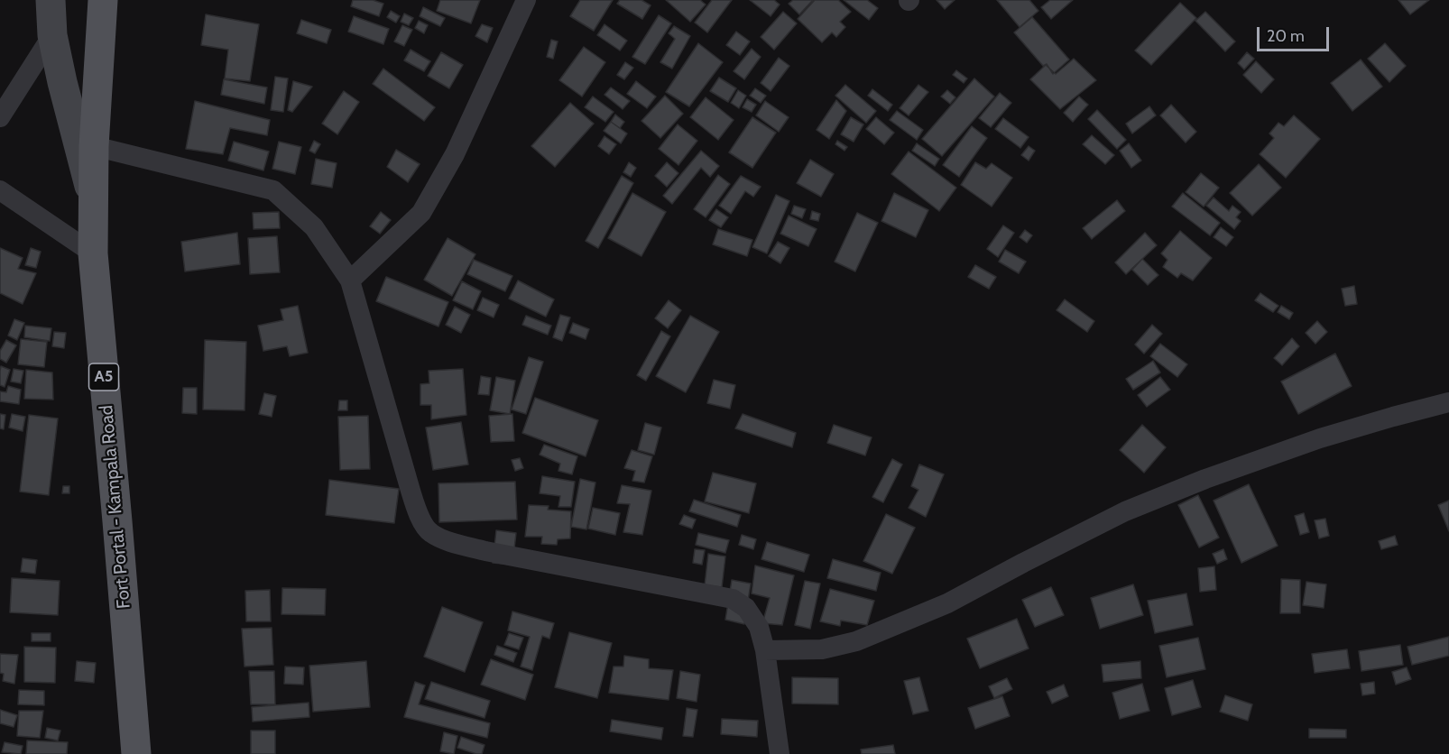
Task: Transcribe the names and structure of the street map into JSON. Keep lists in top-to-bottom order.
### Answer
{
  "streets": {
    "main road": ["A5", "Fort Portal - Kampala Road"]
  },
  "scale_bar": "20 m"
}
